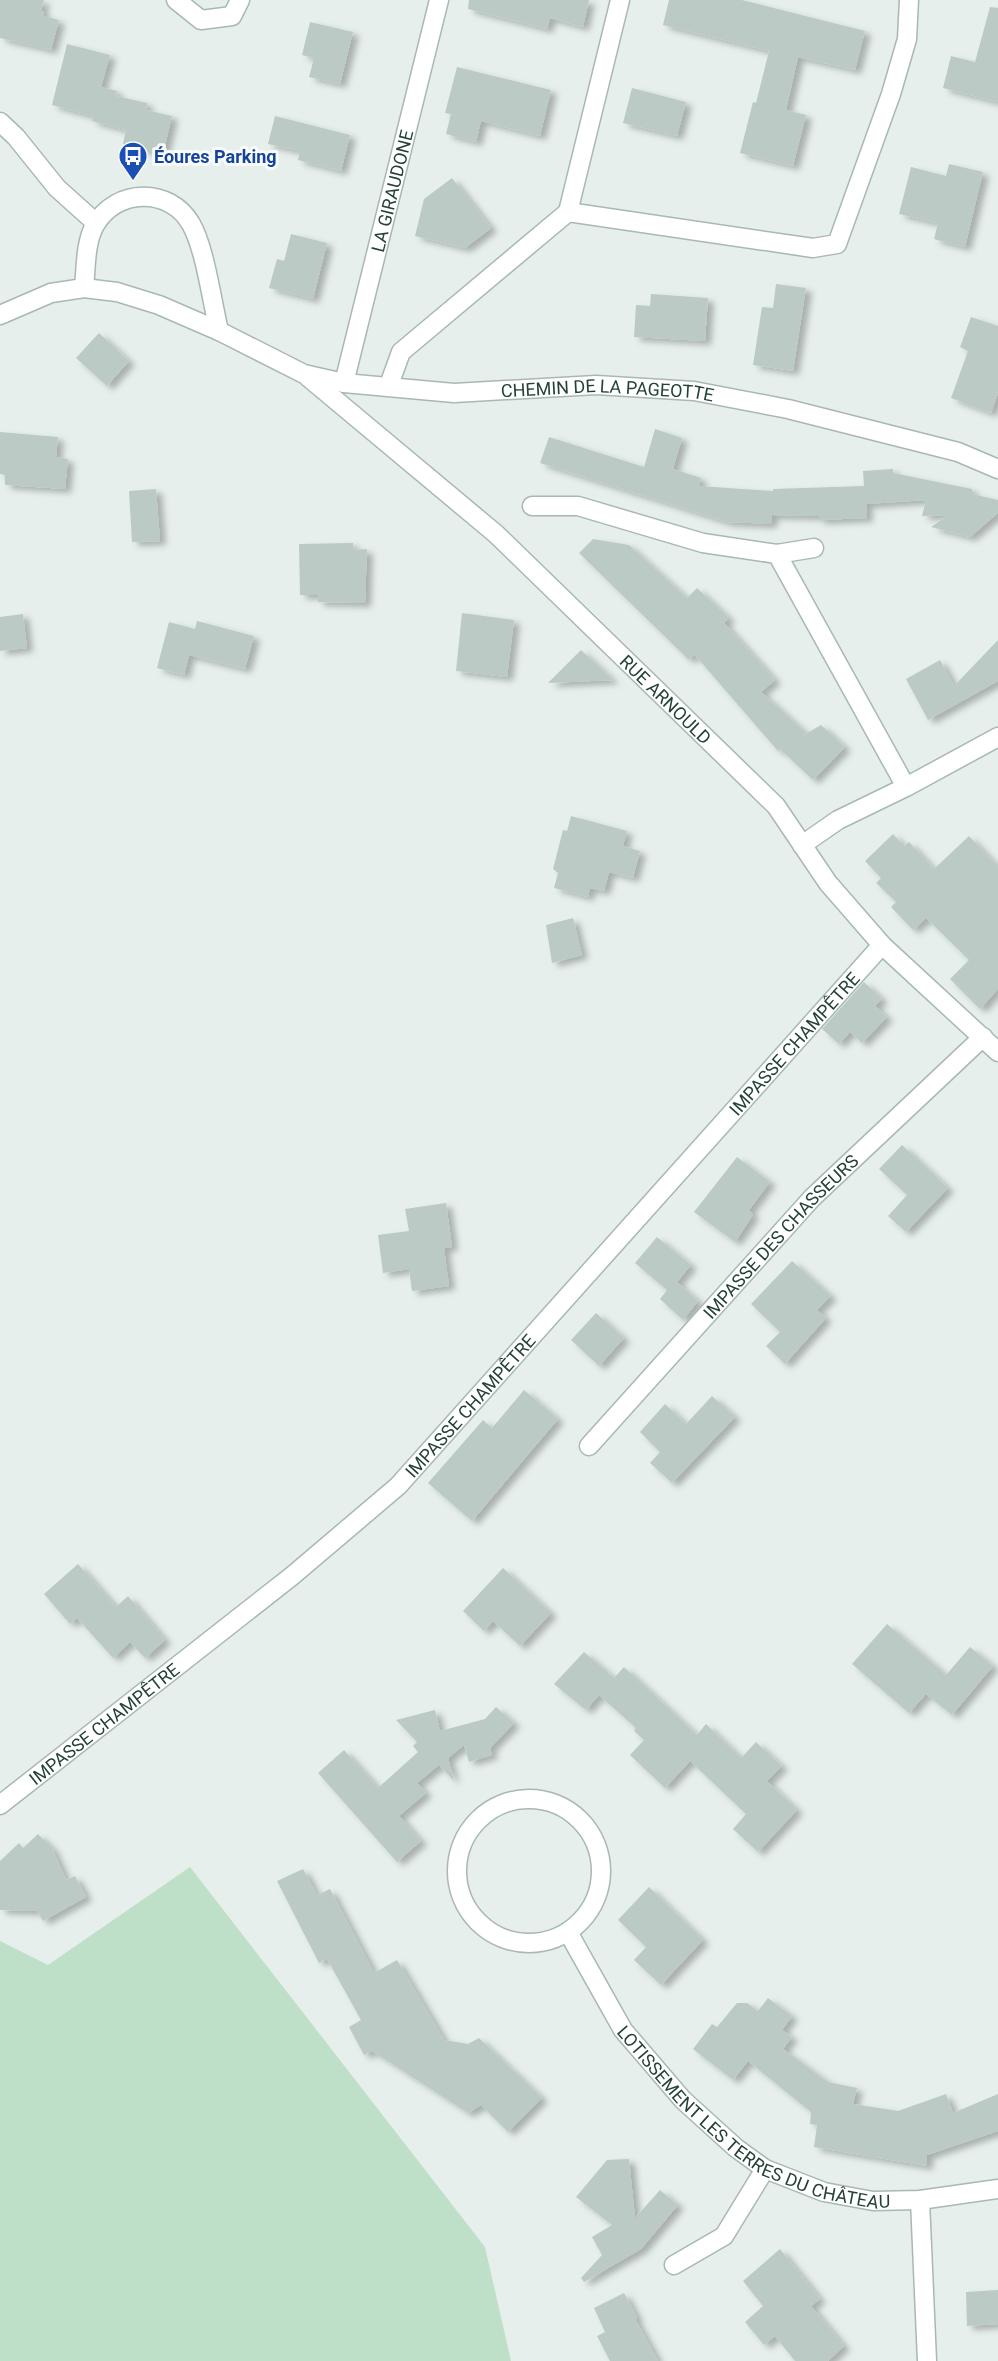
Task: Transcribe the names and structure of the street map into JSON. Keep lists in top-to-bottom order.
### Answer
{
  "streets": {
    "street": [
      "LA GIRAUDONE",
      "CHEMIN DE LA PAGEOTTE",
      "RUE ARNOULD",
      "IMPASSE CHAMPÊTRE",
      "IMPASSE DES CHASSEURS",
      "LOTISSEMENT LES TERRES DU CHÂTEAU"
    ]
  },
  "crossings": [
    ["LA GIRAUDONE", "CHEMIN DE LA PAGEOTTE"],
    ["CHEMIN DE LA PAGEOTTE", "RUE ARNOULD"],
    ["RUE ARNOULD", "IMPASSE CHAMPÊTRE"],
    ["RUE ARNOULD", "IMPASSE DES CHASSEURS"]
  ],
  "places": {
    "bus stop": ["Éoures Parking"]
  }
}
